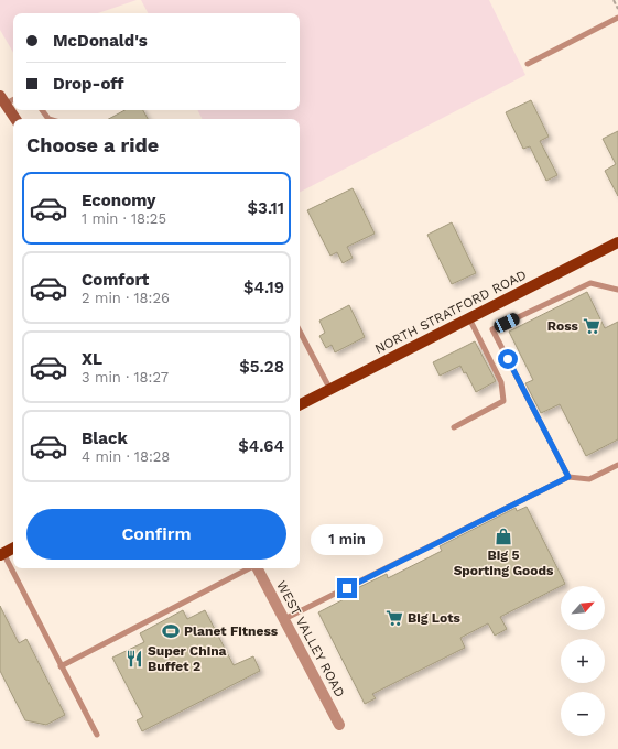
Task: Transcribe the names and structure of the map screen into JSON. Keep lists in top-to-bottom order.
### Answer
{
  "streets": {
    "main road": ["NORTH STRATFORD ROAD"],
    "street": ["WEST VALLEY ROAD"]
  },
  "places": {
    "supermarket": ["Ross", "Big Lots"],
    "shop": ["Big 5 Sporting Goods"],
    "sports": ["Planet Fitness"],
    "restaurant": ["Super China Buffet 2"]
  },
  "north": "top right",
  "page": {
    "banner": ["McDonald's", "Drop-off"],
    "heading": "Choose a ride",
    "list": [
      {
        "name": "Economy",
        "note": "1 min · 18:25",
        "value": "$3.11"
      },
      {
        "name": "Comfort",
        "note": "2 min · 18:26",
        "value": "$4.19"
      },
      {
        "name": "XL",
        "note": "3 min · 18:27",
        "value": "$5.28"
      },
      {
        "name": "Black",
        "note": "4 min · 18:28",
        "value": "$4.64"
      }
    ],
    "buttons": "Confirm",
    "bubble": "1 min",
    "map_buttons": ["+", "−"]
  }
}
